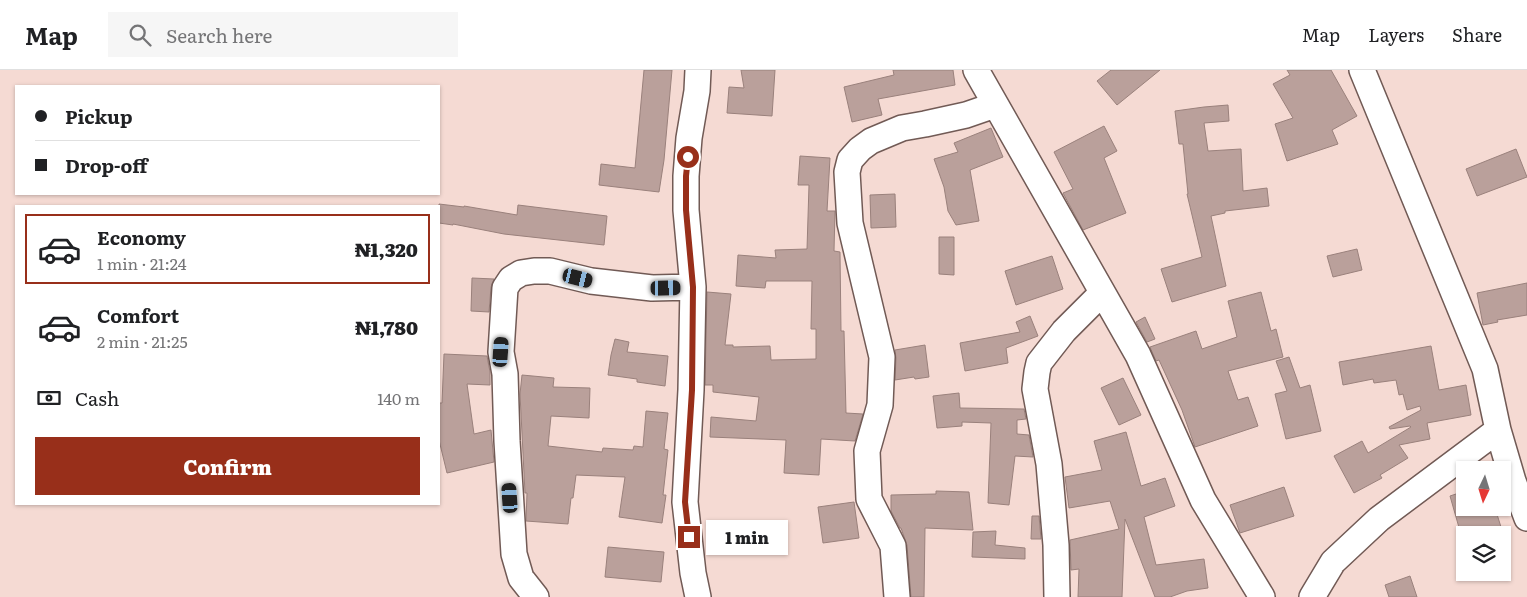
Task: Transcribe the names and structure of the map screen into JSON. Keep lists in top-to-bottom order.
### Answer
{
  "north": "bottom",
  "page": {
    "header": "Map",
    "search": "Search here",
    "nav": ["Map", "Layers", "Share"],
    "banner": ["Pickup", "Drop-off"],
    "list": [
      {
        "name": "Economy",
        "note": "1 min · 21:24",
        "value": "₦1,320"
      },
      {
        "name": "Comfort",
        "note": "2 min · 21:25",
        "value": "₦1,780"
      }
    ],
    "pay": ["Cash", "140 m"],
    "buttons": "Confirm",
    "bubble": "1 min"
  }
}
